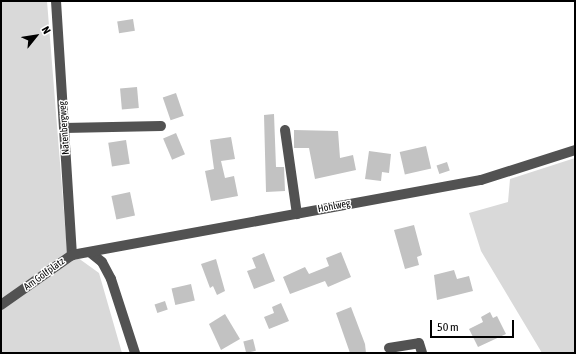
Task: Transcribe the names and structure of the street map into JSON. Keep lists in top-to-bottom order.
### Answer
{
  "streets": {
    "street": ["Natenbergweg", "Hohlweg", "Am Golfplatz"]
  },
  "crossings": [
    ["Natenbergweg", "Am Golfplatz"],
    ["Hohlweg", "Am Golfplatz"]
  ],
  "scale_bar": "50 m",
  "north": "top right"
}
